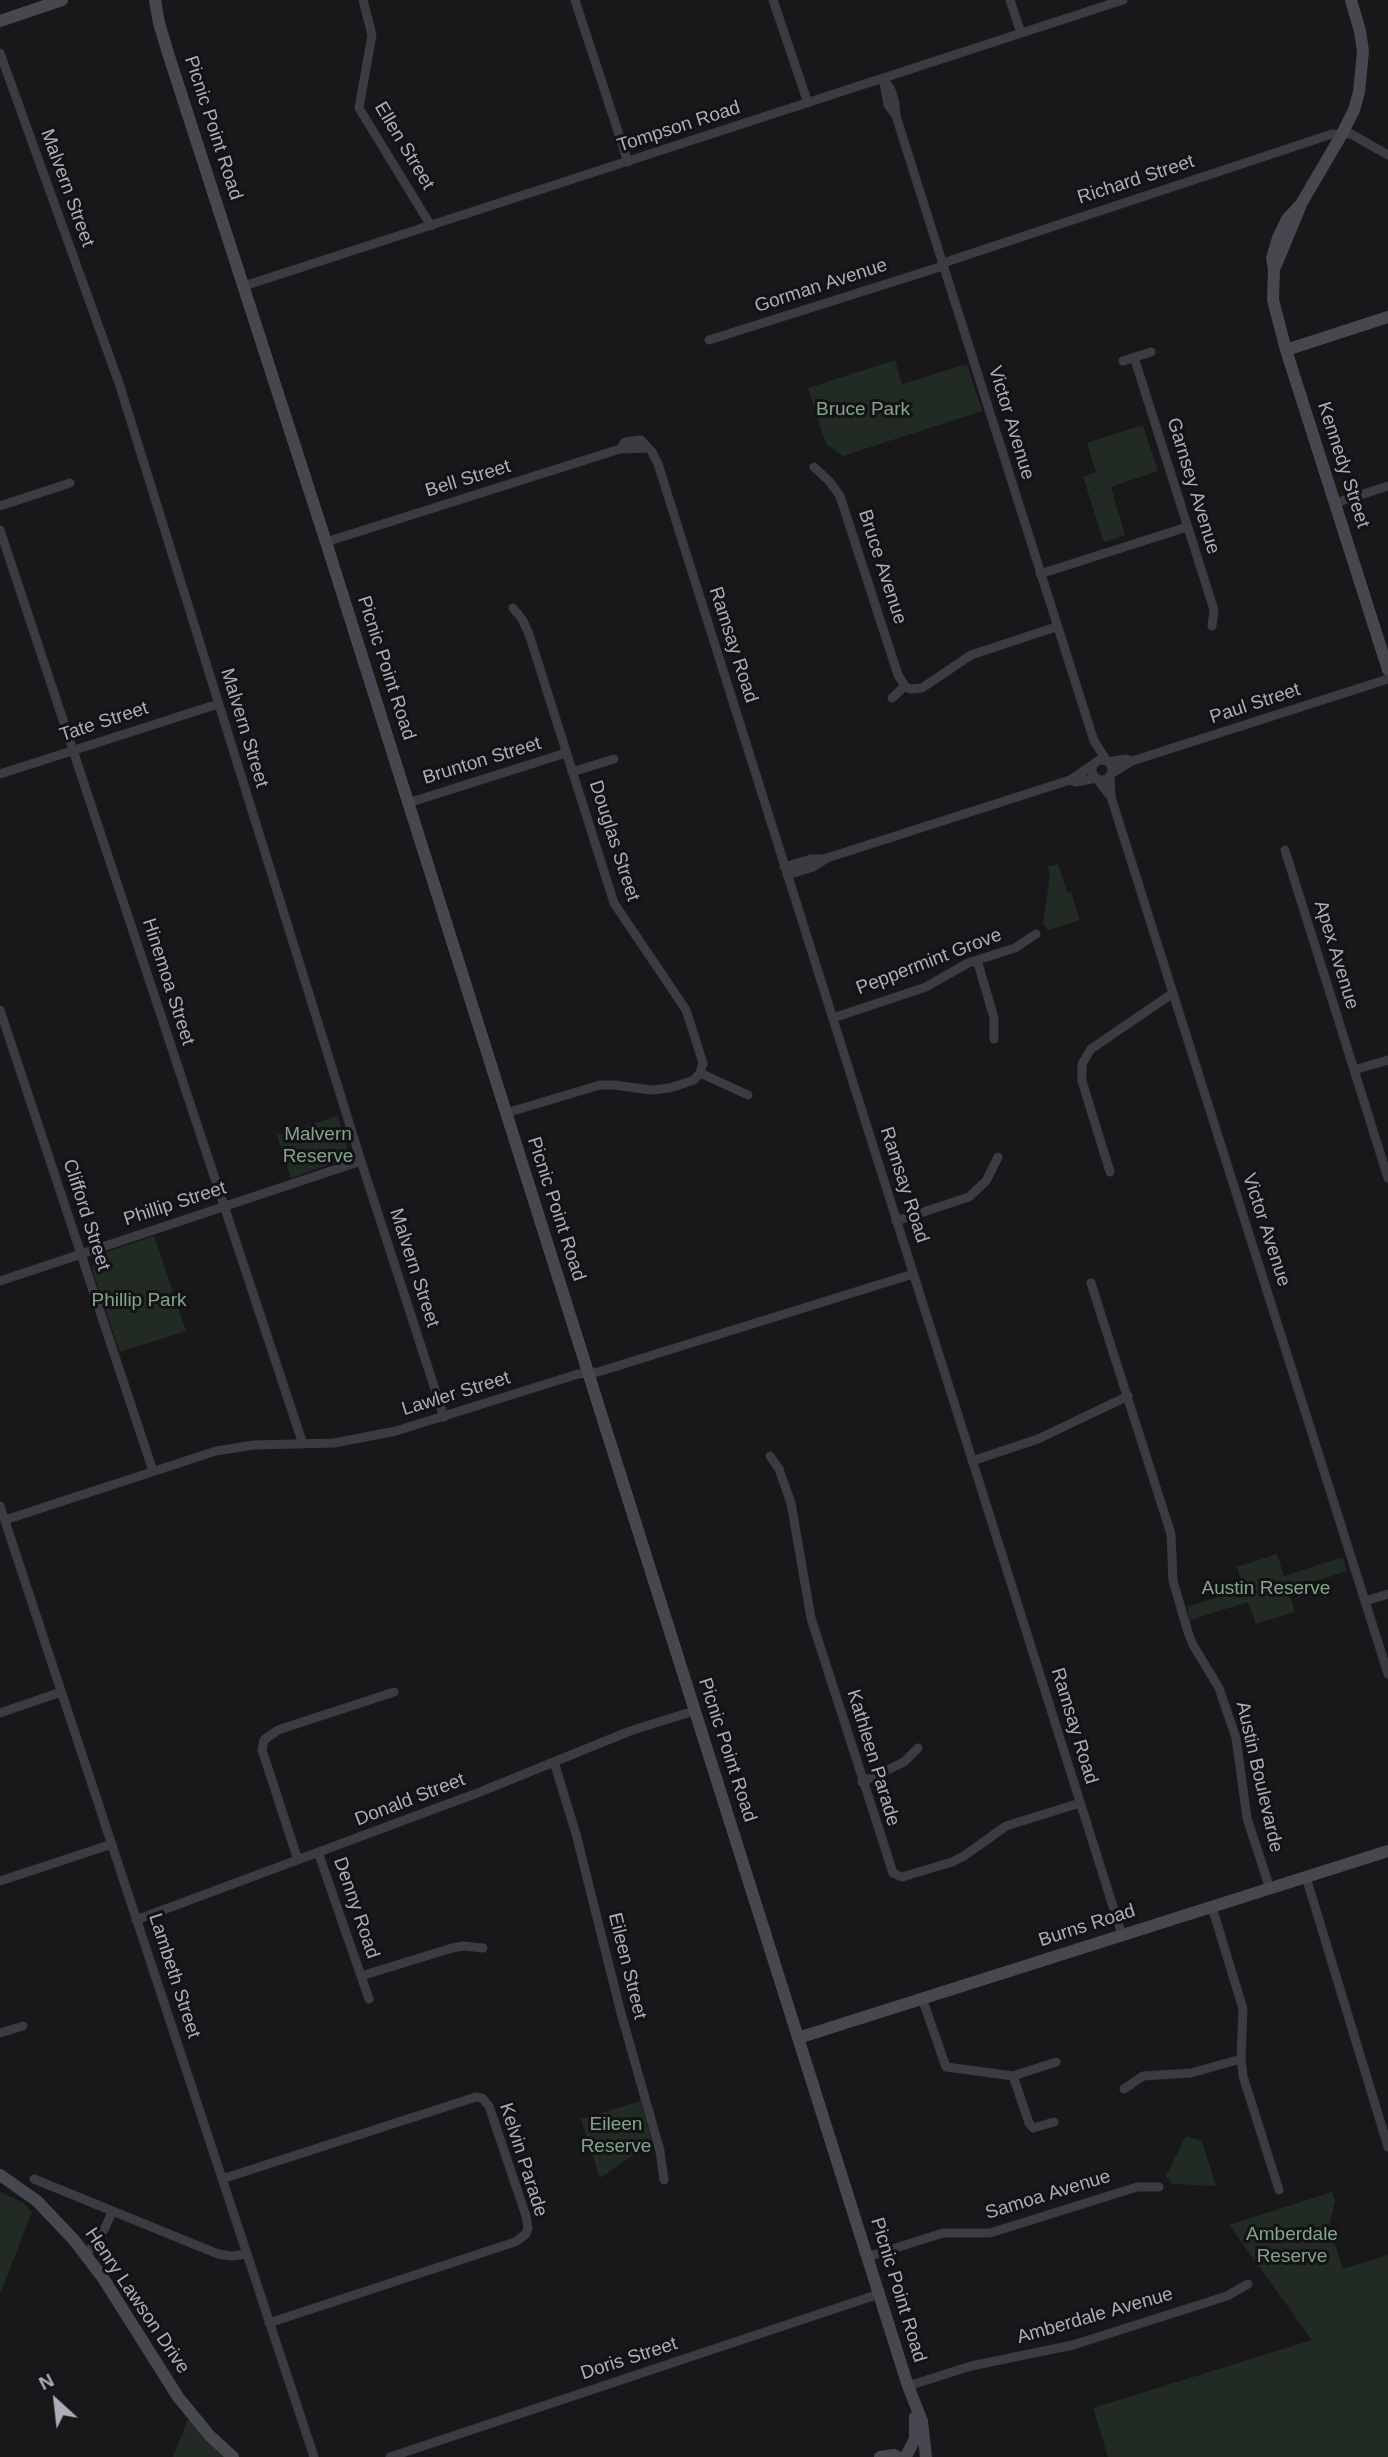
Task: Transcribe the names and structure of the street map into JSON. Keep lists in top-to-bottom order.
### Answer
{
  "streets": {
    "street": [
      "Tompson Road",
      "Picnic Point Road",
      "Ellen Street",
      "Richard Street",
      "Malvern Street",
      "Gorman Avenue",
      "Victor Avenue",
      "Kennedy Street",
      "Bell Street",
      "Garnsey Avenue",
      "Bruce Avenue",
      "Ramsay Road",
      "Paul Street",
      "Tate Street",
      "Brunton Street",
      "Douglas Street",
      "Apex Avenue",
      "Peppermint Grove",
      "Hinemoa Street",
      "Phillip Street",
      "Clifford Street",
      "Lawler Street",
      "Kathleen Parade",
      "Austin Boulevarde",
      "Donald Street",
      "Denny Road",
      "Burns Road",
      "Eileen Street",
      "Lambeth Street",
      "Kelvin Parade",
      "Samoa Avenue",
      "Henry Lawson Drive",
      "Amberdale Avenue",
      "Doris Street"
    ]
  },
  "crossings": [
    ["Tompson Road", "Picnic Point Road"],
    ["Tompson Road", "Ellen Street"],
    ["Tompson Road", "Victor Avenue"],
    ["Picnic Point Road", "Bell Street"],
    ["Picnic Point Road", "Brunton Street"],
    ["Picnic Point Road", "Lawler Street"],
    ["Picnic Point Road", "Donald Street"],
    ["Picnic Point Road", "Burns Road"],
    ["Picnic Point Road", "Samoa Avenue"],
    ["Picnic Point Road", "Amberdale Avenue"],
    ["Picnic Point Road", "Doris Street"],
    ["Richard Street", "Gorman Avenue"],
    ["Richard Street", "Victor Avenue"],
    ["Richard Street", "Kennedy Street"],
    ["Malvern Street", "Tate Street"],
    ["Malvern Street", "Phillip Street"],
    ["Malvern Street", "Lawler Street"],
    ["Gorman Avenue", "Victor Avenue"],
    ["Victor Avenue", "Paul Street"],
    ["Bell Street", "Ramsay Road"],
    ["Ramsay Road", "Peppermint Grove"],
    ["Ramsay Road", "Lawler Street"],
    ["Ramsay Road", "Kathleen Parade"],
    ["Ramsay Road", "Burns Road"],
    ["Tate Street", "Hinemoa Street"],
    ["Brunton Street", "Douglas Street"],
    ["Hinemoa Street", "Phillip Street"],
    ["Hinemoa Street", "Lawler Street"],
    ["Phillip Street", "Clifford Street"],
    ["Clifford Street", "Lawler Street"],
    ["Lawler Street", "Lambeth Street"],
    ["Austin Boulevarde", "Burns Road"],
    ["Donald Street", "Denny Road"],
    ["Donald Street", "Eileen Street"],
    ["Donald Street", "Lambeth Street"],
    ["Lambeth Street", "Kelvin Parade"]
  ],
  "parks": [
    "Bruce Park",
    "Malvern Reserve",
    "Phillip Park",
    "Austin Reserve",
    "Eileen Reserve",
    "Amberdale Reserve"
  ],
  "north": "top left"
}
